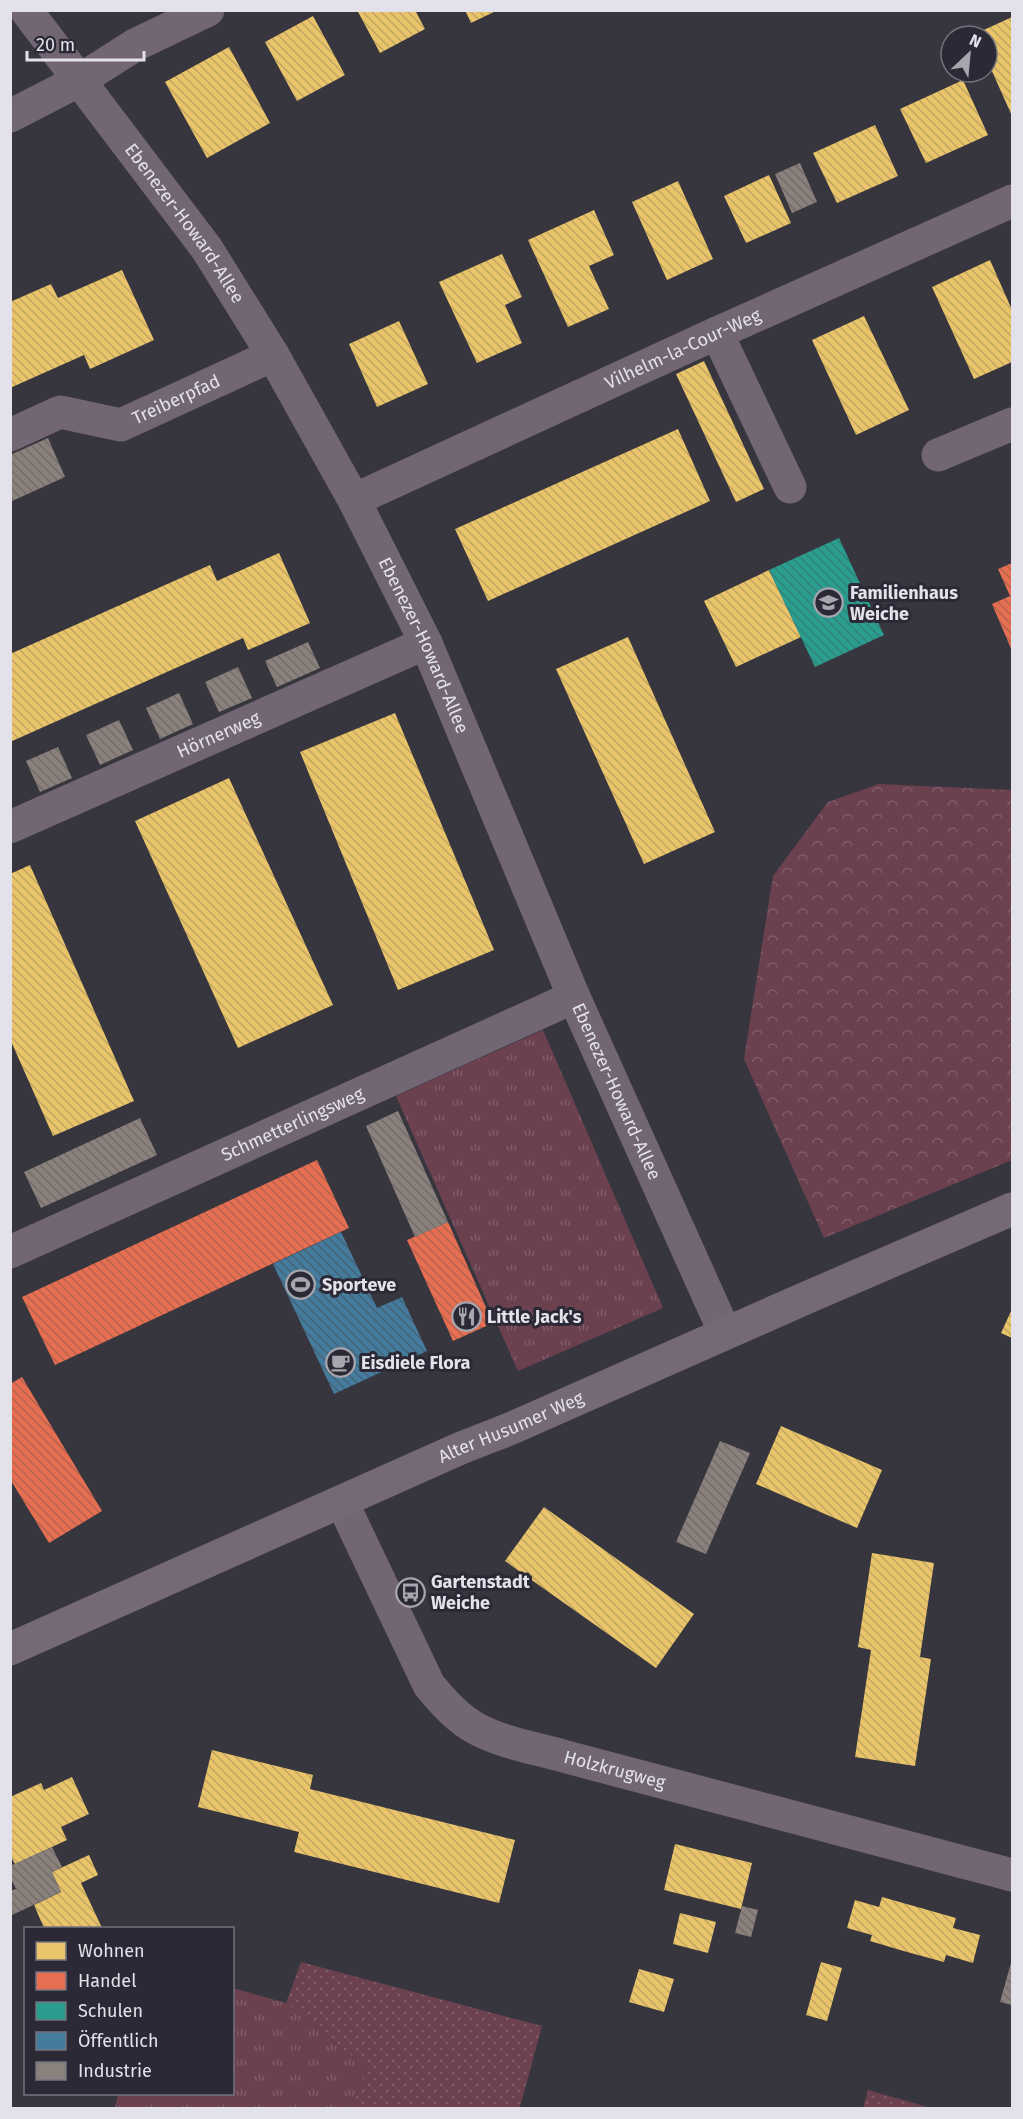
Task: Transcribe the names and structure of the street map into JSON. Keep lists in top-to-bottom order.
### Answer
{
  "streets": {
    "street": [
      "Ebenezer-Howard-Allee",
      "Vilhelm-la-Cour-Weg",
      "Treiberpfad",
      "Hörnerweg",
      "Schmetterlingsweg",
      "Alter Husumer Weg",
      "Holzkrugweg"
    ]
  },
  "crossings": [
    ["Ebenezer-Howard-Allee", "Vilhelm-la-Cour-Weg"],
    ["Ebenezer-Howard-Allee", "Treiberpfad"],
    ["Ebenezer-Howard-Allee", "Hörnerweg"],
    ["Ebenezer-Howard-Allee", "Schmetterlingsweg"],
    ["Ebenezer-Howard-Allee", "Alter Husumer Weg"],
    ["Alter Husumer Weg", "Holzkrugweg"]
  ],
  "places": {
    "school or university": ["Familienhaus Weiche"],
    "sports": ["Sporteve"],
    "restaurant": ["Little Jack's"],
    "cafe": ["Eisdiele Flora"],
    "bus stop": ["Gartenstadt Weiche"]
  },
  "legend": [
    "Wohnen",
    "Handel",
    "Schulen",
    "Öffentlich",
    "Industrie"
  ],
  "scale_bar": "20 m",
  "north": "top right"
}
